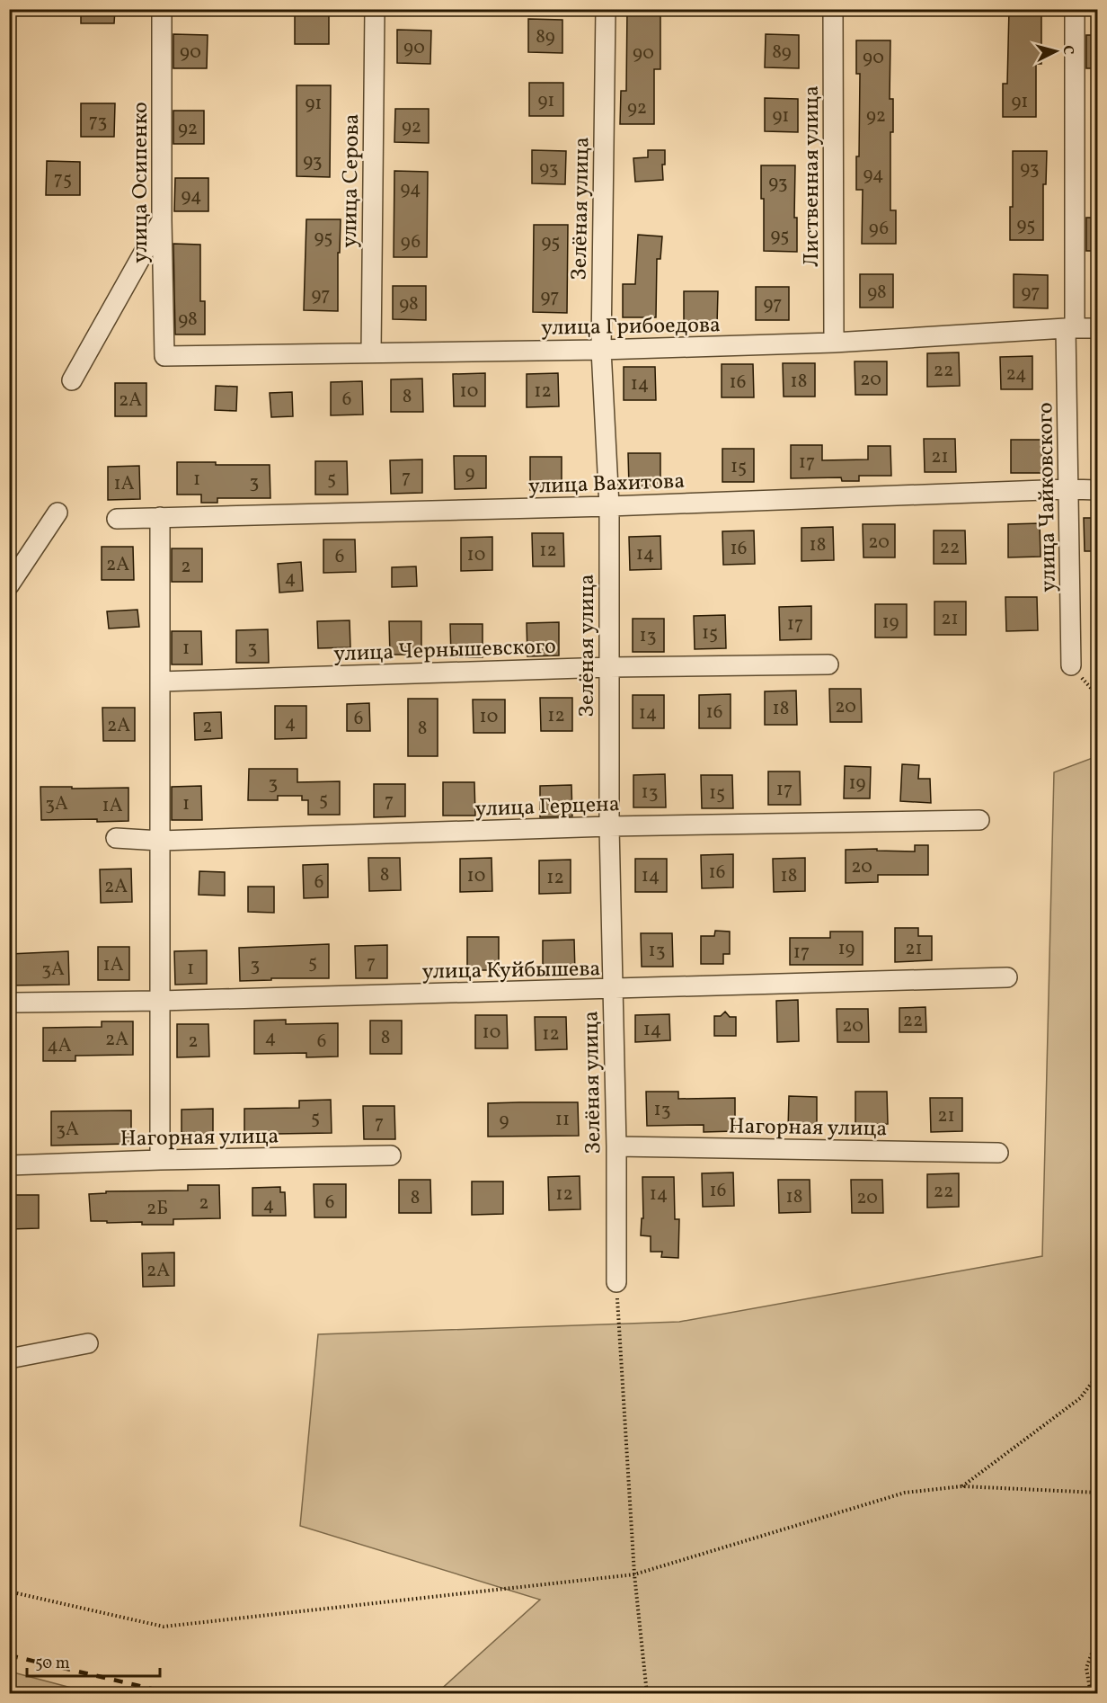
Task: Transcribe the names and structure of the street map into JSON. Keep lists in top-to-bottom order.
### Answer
{
  "streets": {
    "street": [
      "Лиственная улица",
      "улица Серова",
      "улица Осипенко",
      "Зелёная улица",
      "улица Грибоедова",
      "улица Вахитова",
      "улица Чайковского",
      "улица Чернышевского",
      "улица Герцена",
      "улица Куйбышева",
      "Нагорная улица"
    ]
  },
  "crossings": [
    ["Лиственная улица", "улица Грибоедова"],
    ["улица Серова", "улица Грибоедова"],
    ["улица Осипенко", "улица Грибоедова"],
    ["Зелёная улица", "улица Грибоедова"],
    ["Зелёная улица", "улица Вахитова"],
    ["Зелёная улица", "улица Чернышевского"],
    ["Зелёная улица", "улица Герцена"],
    ["Зелёная улица", "улица Куйбышева"],
    ["Зелёная улица", "Нагорная улица"],
    ["улица Грибоедова", "улица Чайковского"],
    ["улица Вахитова", "улица Чайковского"]
  ],
  "house_numbers": [
    "89",
    "90",
    "90",
    "89",
    "90",
    "90",
    "91",
    "91",
    "91",
    "92",
    "91",
    "92",
    "73",
    "92",
    "92",
    "93",
    "93",
    "93",
    "94",
    "75",
    "93",
    "94",
    "94",
    "95",
    "96",
    "95",
    "95",
    "96",
    "95",
    "98",
    "97",
    "97",
    "97",
    "98",
    "97",
    "98",
    "22",
    "24",
    "20",
    "18",
    "16",
    "14",
    "10",
    "12",
    "8",
    "6",
    "2А",
    "21",
    "17",
    "15",
    "9",
    "7",
    "5",
    "1",
    "3",
    "1А",
    "20",
    "18",
    "22",
    "16",
    "12",
    "14",
    "10",
    "6",
    "2А",
    "2",
    "4",
    "21",
    "19",
    "17",
    "15",
    "13",
    "3",
    "1",
    "20",
    "18",
    "16",
    "14",
    "12",
    "10",
    "6",
    "4",
    "2А",
    "2",
    "8",
    "3",
    "19",
    "17",
    "13",
    "15",
    "5",
    "7",
    "3А",
    "1",
    "1А",
    "20",
    "16",
    "8",
    "10",
    "14",
    "18",
    "12",
    "6",
    "2А",
    "19",
    "21",
    "13",
    "17",
    "5",
    "7",
    "1А",
    "3",
    "1",
    "3А",
    "22",
    "20",
    "14",
    "10",
    "12",
    "4",
    "8",
    "2А",
    "2",
    "6",
    "4А",
    "13",
    "21",
    "5",
    "11",
    "9",
    "7",
    "3А",
    "16",
    "22",
    "12",
    "14",
    "18",
    "8",
    "20",
    "6",
    "2",
    "4",
    "2Б",
    "2А"
  ],
  "scale_bar": "50 m",
  "north": "right"
}
